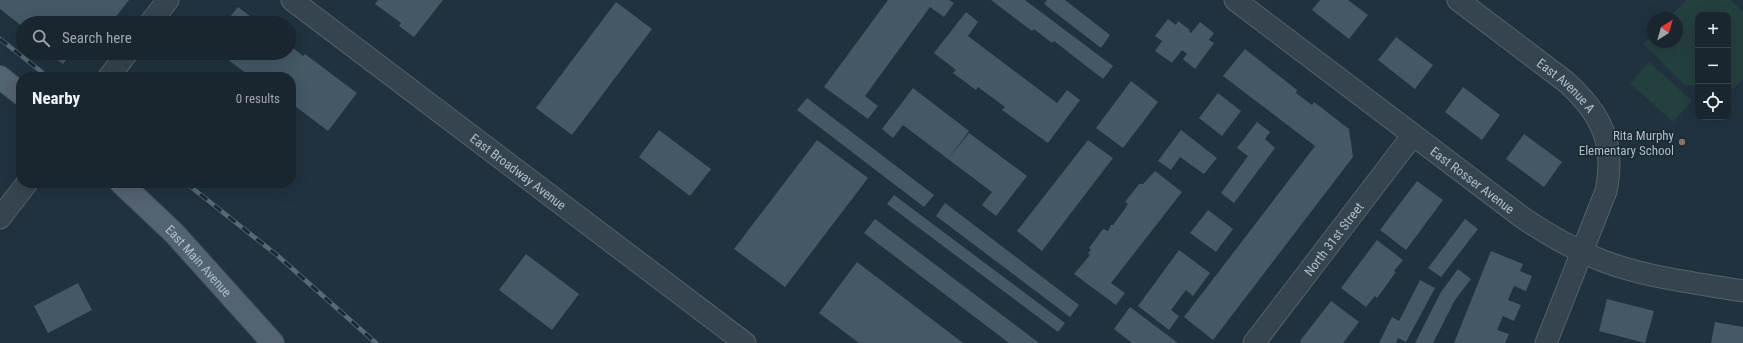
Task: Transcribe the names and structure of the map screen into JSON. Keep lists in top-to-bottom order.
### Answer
{
  "streets": {
    "main road": ["East Main Avenue"],
    "street": [
      "East Avenue A",
      "East Broadway Avenue",
      "East Rosser Avenue",
      "North 31st Street"
    ]
  },
  "crossings": [
    ["East Avenue A", "East Rosser Avenue"],
    ["East Rosser Avenue", "North 31st Street"]
  ],
  "places": ["Rita Murphy Elementary School"],
  "north": "top right",
  "page": {
    "map_buttons": ["+", "−"],
    "search": "Search here",
    "heading": ["Nearby", "0 results"]
  }
}
